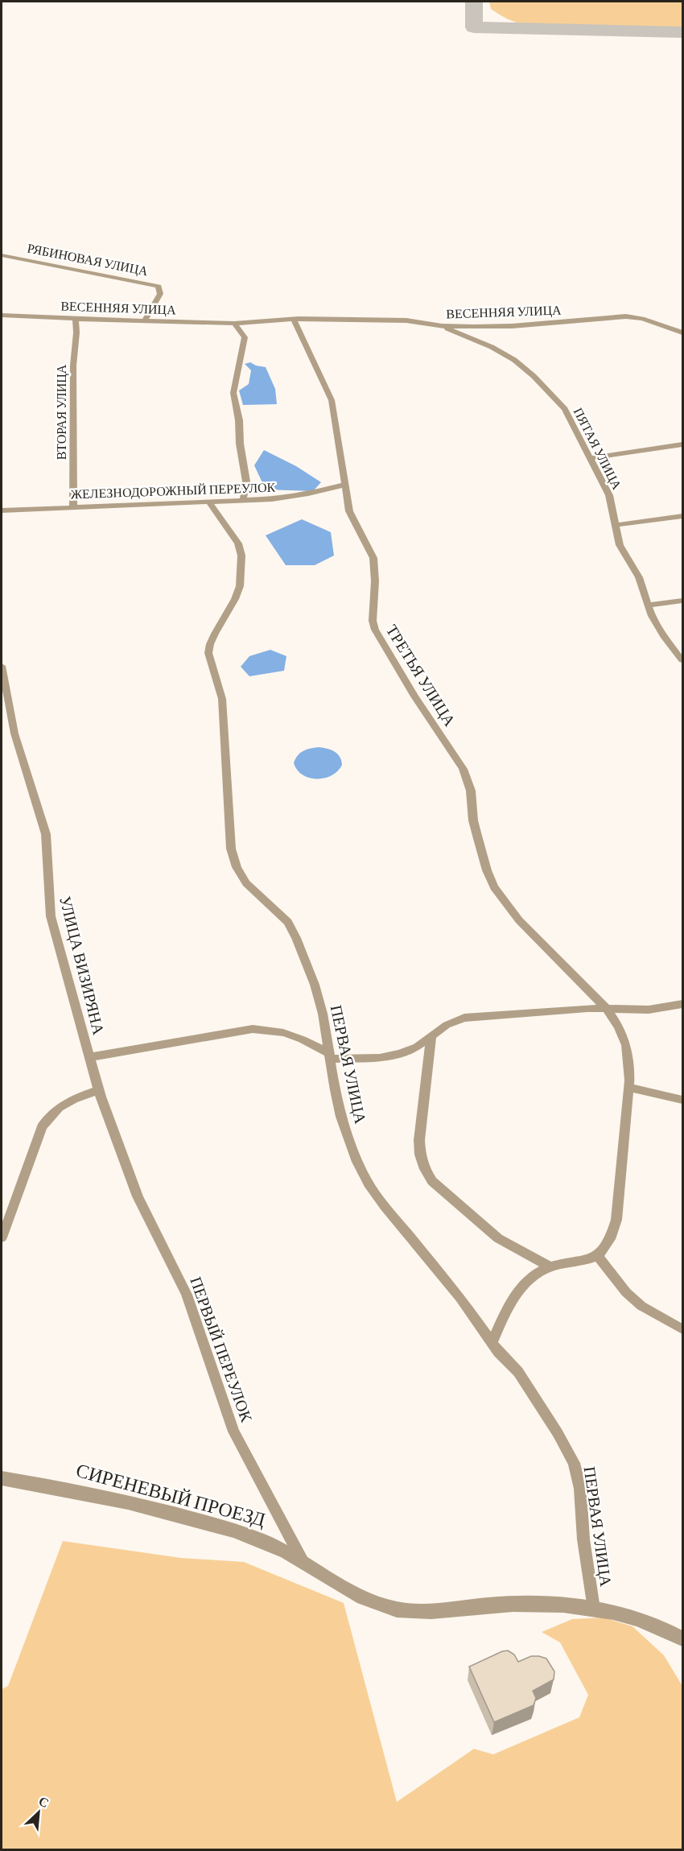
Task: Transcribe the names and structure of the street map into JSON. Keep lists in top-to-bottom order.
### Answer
{
  "streets": {
    "street": [
      "РЯБИНОВАЯ УЛИЦА",
      "ВЕСЕННЯЯ УЛИЦА",
      "ВТОРАЯ УЛИЦА",
      "ПЯТАЯ УЛИЦА",
      "ЖЕЛЕЗНОДОРОЖНЫЙ ПЕРЕУЛОК",
      "ТРЕТЬЯ УЛИЦА",
      "УЛИЦА ВИЗИРЯНА",
      "ПЕРВАЯ УЛИЦА",
      "ПЕРВЫЙ ПЕРЕУЛОК",
      "СИРЕНЕВЫЙ ПРОЕЗД"
    ]
  },
  "crossings": [
    ["РЯБИНОВАЯ УЛИЦА", "ВЕСЕННЯЯ УЛИЦА"],
    ["ВЕСЕННЯЯ УЛИЦА", "ВТОРАЯ УЛИЦА"],
    ["ВЕСЕННЯЯ УЛИЦА", "ПЯТАЯ УЛИЦА"],
    ["ВЕСЕННЯЯ УЛИЦА", "ТРЕТЬЯ УЛИЦА"],
    ["ВТОРАЯ УЛИЦА", "ЖЕЛЕЗНОДОРОЖНЫЙ ПЕРЕУЛОК"],
    ["ЖЕЛЕЗНОДОРОЖНЫЙ ПЕРЕУЛОК", "ТРЕТЬЯ УЛИЦА"],
    ["ЖЕЛЕЗНОДОРОЖНЫЙ ПЕРЕУЛОК", "ПЕРВАЯ УЛИЦА"],
    ["УЛИЦА ВИЗИРЯНА", "ПЕРВЫЙ ПЕРЕУЛОК"],
    ["ПЕРВАЯ УЛИЦА", "СИРЕНЕВЫЙ ПРОЕЗД"],
    ["ПЕРВЫЙ ПЕРЕУЛОК", "СИРЕНЕВЫЙ ПРОЕЗД"]
  ],
  "north": "top right"
}
